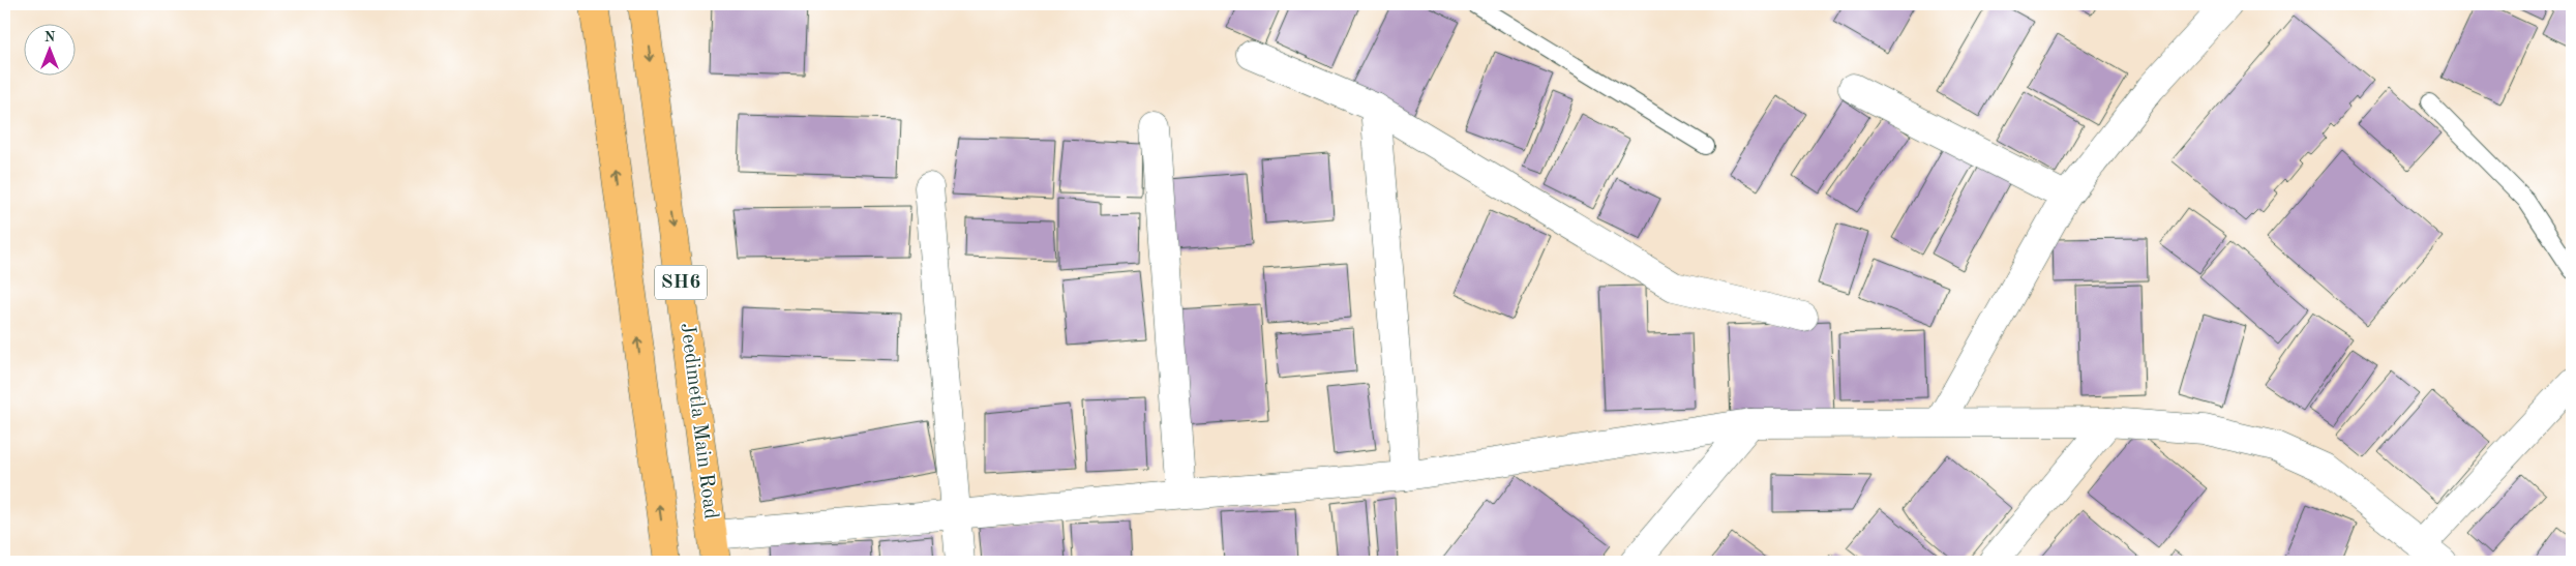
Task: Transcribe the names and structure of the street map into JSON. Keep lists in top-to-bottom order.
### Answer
{
  "streets": {
    "main road": ["SH6", "Jeedimetla Main Road"]
  },
  "north": "top"
}
